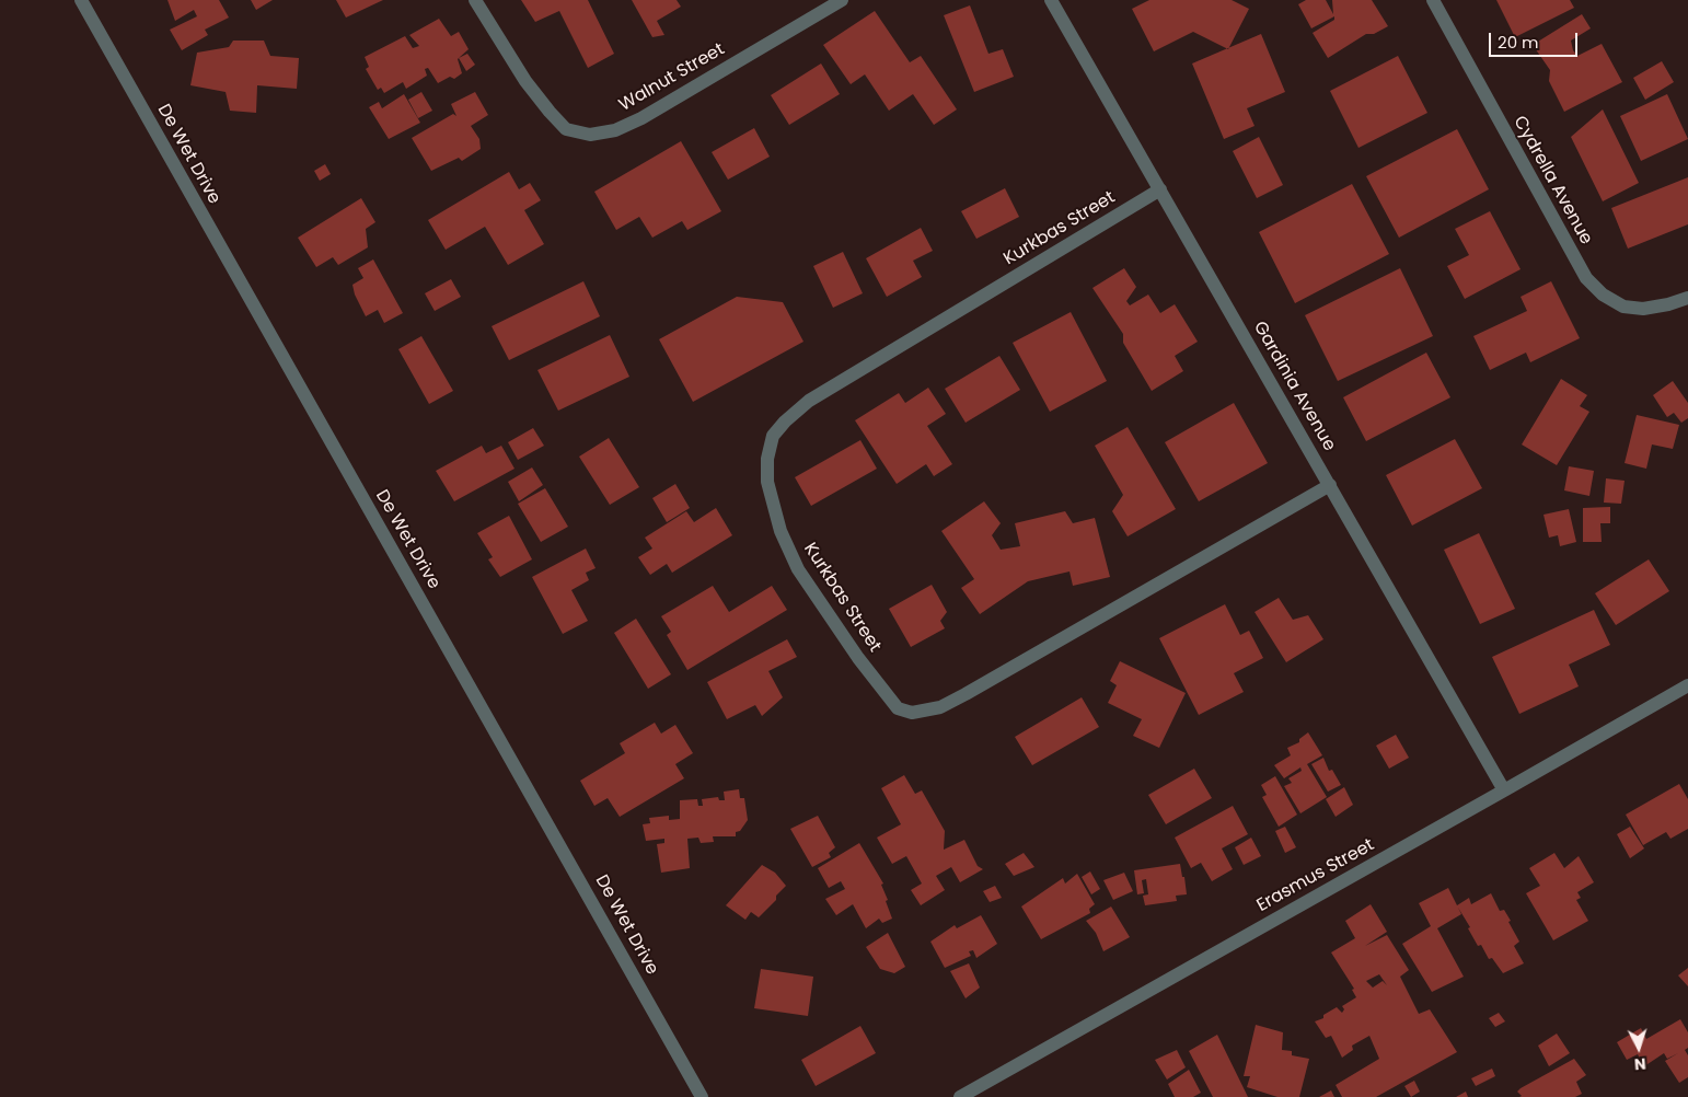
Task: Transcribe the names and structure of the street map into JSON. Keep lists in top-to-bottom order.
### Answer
{
  "streets": {
    "street": [
      "Walnut Street",
      "De Wet Drive",
      "Cydrella Avenue",
      "Kurkbas Street",
      "Gardinia Avenue",
      "Erasmus Street"
    ]
  },
  "crossings": [
    ["Kurkbas Street", "Gardinia Avenue"],
    ["Gardinia Avenue", "Erasmus Street"]
  ],
  "scale_bar": "20 m",
  "north": "bottom"
}
